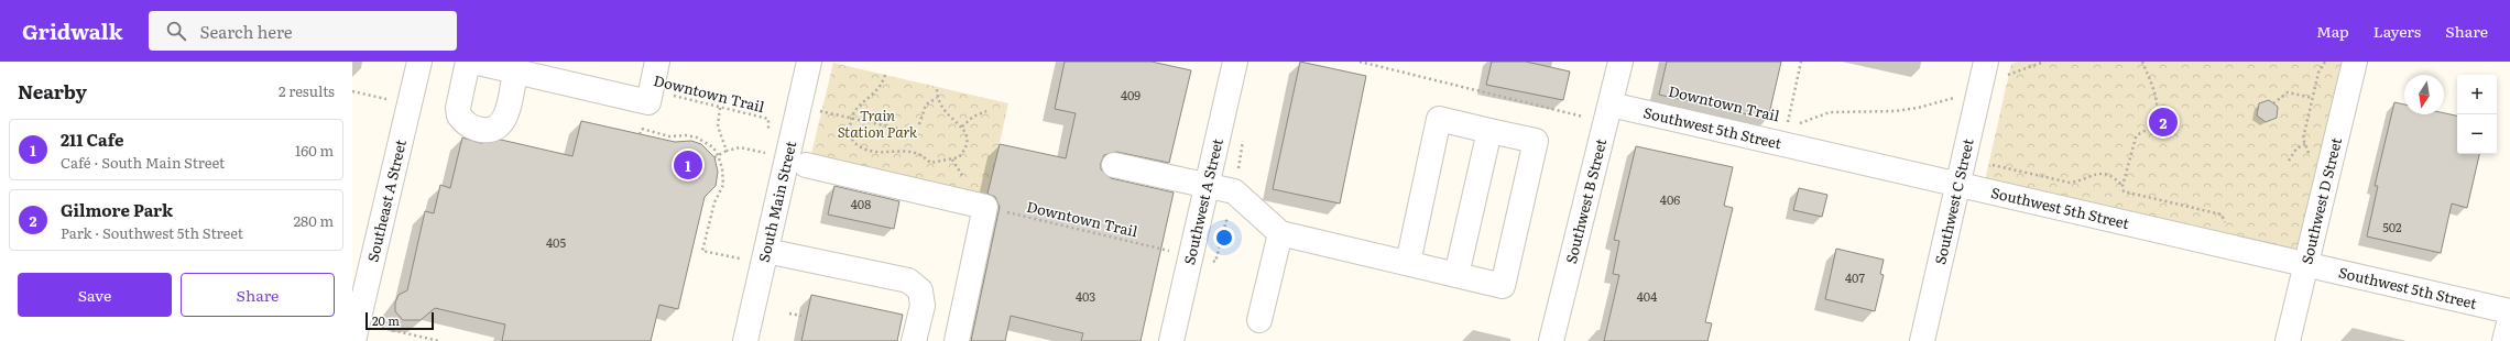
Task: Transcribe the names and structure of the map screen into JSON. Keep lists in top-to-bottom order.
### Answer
{
  "streets": {
    "street": [
      "Southwest 5th Street",
      "Southeast A Street",
      "South Main Street",
      "Southwest A Street",
      "Southwest B Street",
      "Southwest C Street",
      "Southwest D Street"
    ],
    "path": ["Downtown Trail"]
  },
  "crossings": [
    ["Southwest 5th Street", "Southwest B Street"],
    ["Southwest 5th Street", "Southwest C Street"],
    ["Southwest 5th Street", "Southwest D Street"]
  ],
  "parks": ["Train Station Park"],
  "house_numbers": [
    "409",
    "406",
    "408",
    "502",
    "405",
    "407",
    "403",
    "404"
  ],
  "scale_bar": "20 m",
  "north": "bottom",
  "page": {
    "header": "Gridwalk",
    "search": "Search here",
    "nav": ["Map", "Layers", "Share"],
    "heading": ["Nearby", "2 results"],
    "map_buttons": ["+", "−"],
    "pins": ["2", "1"],
    "list": [
      {
        "mark": "1",
        "name": "211 Cafe",
        "note": "Café · South Main Street",
        "value": "160 m"
      },
      {
        "mark": "2",
        "name": "Gilmore Park",
        "note": "Park · Southwest 5th Street",
        "value": "280 m"
      }
    ],
    "buttons": ["Save", "Share"],
    "scale": "20 m"
  }
}
